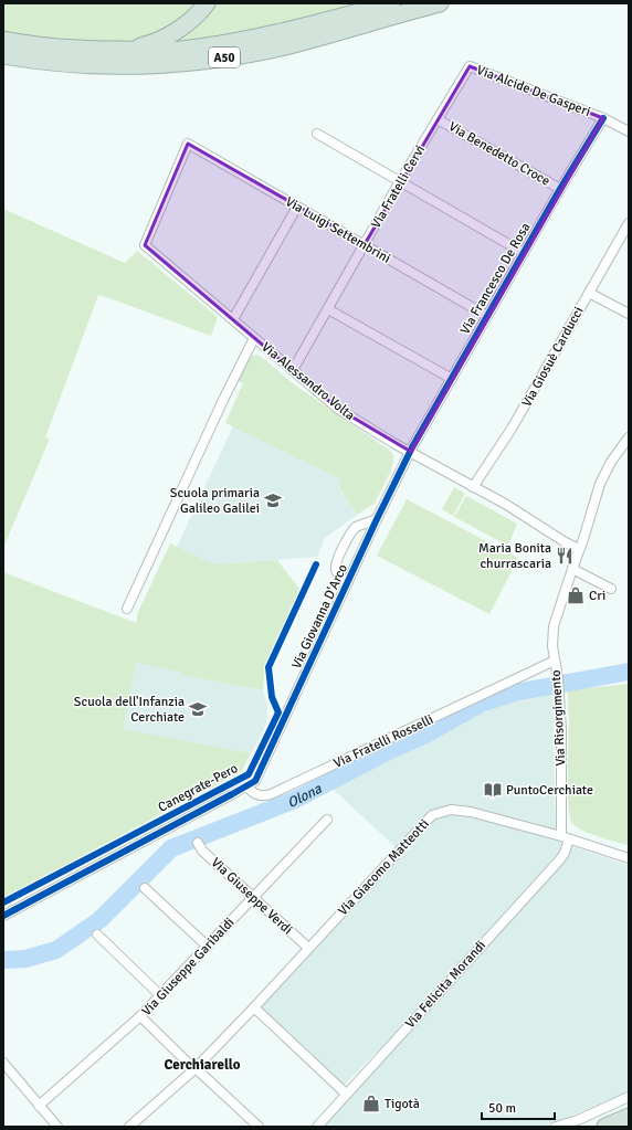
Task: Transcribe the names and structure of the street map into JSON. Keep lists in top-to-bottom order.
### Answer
{
  "streets": {
    "highway": ["A50"],
    "street": [
      "Via Alcide De Gasperi",
      "Via Benedetto Croce",
      "Via Fratelli Cervi",
      "Via Luigi Settembrini",
      "Via Francesco De Rosa",
      "Via Giosuè Carducci",
      "Via Alessandro Volta",
      "Via Giovanna D'Arco",
      "Via Risorgimento",
      "Via Fratelli Rosselli",
      "Via Giacomo Matteotti",
      "Via Giuseppe Verdi",
      "Via Giuseppe Garibaldi",
      "Via Felicita Morandi"
    ],
    "cycle path": ["Canegrate-Pero"]
  },
  "crossings": [
    ["Via Alcide De Gasperi", "Via Benedetto Croce"],
    ["Via Alcide De Gasperi", "Via Fratelli Cervi"],
    ["Via Alcide De Gasperi", "Via Francesco De Rosa"],
    ["Via Benedetto Croce", "Via Fratelli Cervi"],
    ["Via Benedetto Croce", "Via Francesco De Rosa"],
    ["Via Fratelli Cervi", "Via Luigi Settembrini"],
    ["Via Fratelli Cervi", "Via Alessandro Volta"],
    ["Via Luigi Settembrini", "Via Francesco De Rosa"],
    ["Via Luigi Settembrini", "Via Alessandro Volta"],
    ["Via Francesco De Rosa", "Via Alessandro Volta"],
    ["Via Francesco De Rosa", "Via Giovanna D'Arco"],
    ["Via Giosuè Carducci", "Via Alessandro Volta"],
    ["Via Alessandro Volta", "Via Giovanna D'Arco"],
    ["Via Alessandro Volta", "Via Risorgimento"],
    ["Via Giovanna D'Arco", "Via Fratelli Rosselli"],
    ["Via Risorgimento", "Via Fratelli Rosselli"],
    ["Via Risorgimento", "Via Giacomo Matteotti"],
    ["Via Risorgimento", "Via Felicita Morandi"],
    ["Via Giacomo Matteotti", "Via Giuseppe Verdi"],
    ["Via Giacomo Matteotti", "Via Felicita Morandi"],
    ["Via Giuseppe Verdi", "Via Giuseppe Garibaldi"]
  ],
  "districts": ["Cerchiarello"],
  "water": ["Olona"],
  "places": {
    "school or university": ["Scuola primaria Galileo Galilei", "Scuola dell'Infanzia Cerchiate"],
    "restaurant": ["Maria Bonita churrascaria"],
    "shop": ["Cri", "Tigotà"],
    "library": ["PuntoCerchiate"]
  },
  "scale_bar": "50 m"
}
